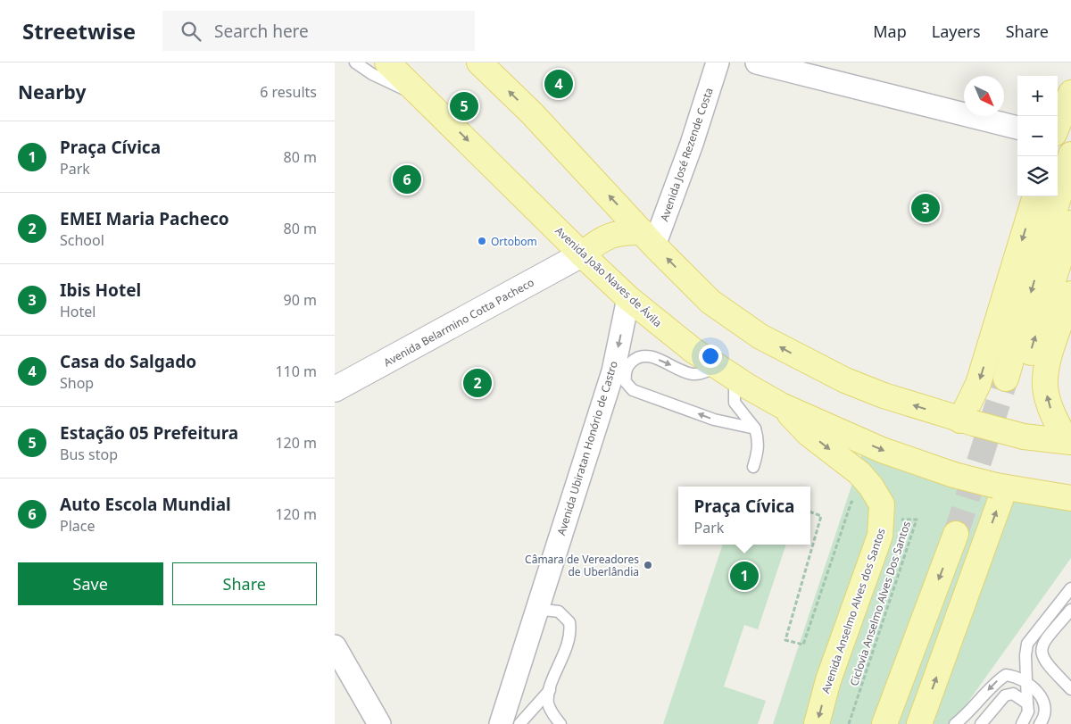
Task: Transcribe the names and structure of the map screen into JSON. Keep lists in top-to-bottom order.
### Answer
{
  "streets": {
    "main road": ["Avenida João Naves de Ávila", "Avenida Anselmo Alves dos Santos"],
    "street": ["Avenida José Rezende Costa", "Avenida Belarmino Cotta Pacheco", "Avenida Ubiratan Honório de Castro"],
    "path": ["Ciclovia Anselmo Alves Dos Santos"]
  },
  "crossings": [
    ["Avenida João Naves de Ávila", "Avenida Belarmino Cotta Pacheco"],
    ["Avenida João Naves de Ávila", "Avenida Ubiratan Honório de Castro"],
    ["Avenida João Naves de Ávila", "Avenida Anselmo Alves dos Santos"],
    ["Ciclovia Anselmo Alves Dos Santos", "Avenida Anselmo Alves dos Santos"]
  ],
  "places": ["Ortobom", "Câmara de Vereadores de Uberlândia"],
  "north": "bottom right",
  "page": {
    "header": "Streetwise",
    "search": "Search here",
    "nav": ["Map", "Layers", "Share"],
    "heading": ["Nearby", "6 results"],
    "pins": [
      "4",
      "5",
      "6",
      "3",
      "2",
      "1"
    ],
    "map_buttons": ["+", "−"],
    "list": [
      {
        "mark": "1",
        "name": "Praça Cívica",
        "note": "Park",
        "value": "80 m"
      },
      {
        "mark": "2",
        "name": "EMEI Maria Pacheco",
        "note": "School",
        "value": "80 m"
      },
      {
        "mark": "3",
        "name": "Ibis Hotel",
        "note": "Hotel",
        "value": "90 m"
      },
      {
        "mark": "4",
        "name": "Casa do Salgado",
        "note": "Shop",
        "value": "110 m"
      },
      {
        "mark": "5",
        "name": "Estação 05 Prefeitura",
        "note": "Bus stop",
        "value": "120 m"
      },
      {
        "mark": "6",
        "name": "Auto Escola Mundial",
        "note": "Place",
        "value": "120 m"
      }
    ],
    "popup": ["Praça Cívica", "Park"],
    "buttons": ["Save", "Share"]
  }
}
